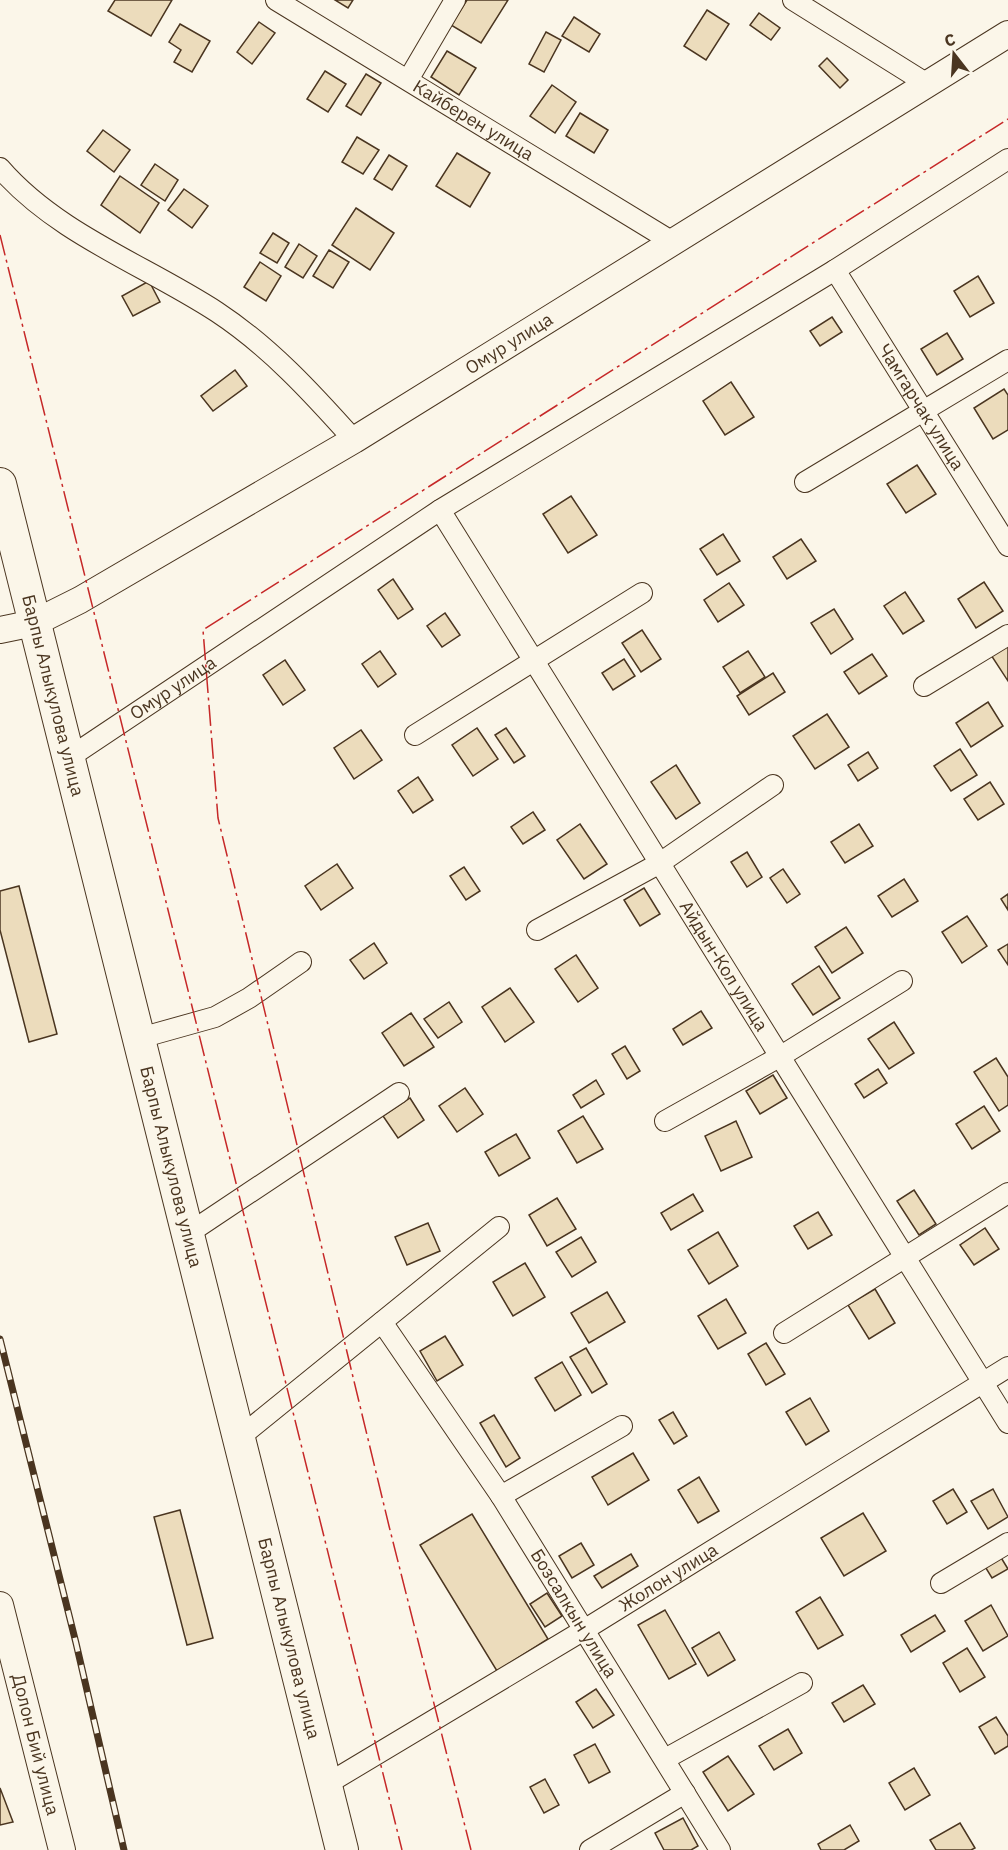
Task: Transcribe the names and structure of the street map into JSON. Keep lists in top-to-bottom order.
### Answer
{
  "streets": {
    "main road": ["Барпы Алыкулова улица"],
    "street": [
      "Кайберен улица",
      "Омур улица",
      "Чамгарчак улица",
      "Айдын-Кол улица",
      "Жолон улица",
      "Бозсалкын улица",
      "Долон Бий улица"
    ]
  },
  "crossings": [
    ["Кайберен улица", "Омур улица"],
    ["Омур улица", "Чамгарчак улица"],
    ["Омур улица", "Барпы Алыкулова улица"],
    ["Омур улица", "Айдын-Кол улица"],
    ["Барпы Алыкулова улица", "Жолон улица"],
    ["Айдын-Кол улица", "Жолон улица"],
    ["Жолон улица", "Бозсалкын улица"]
  ],
  "north": "top"
}
